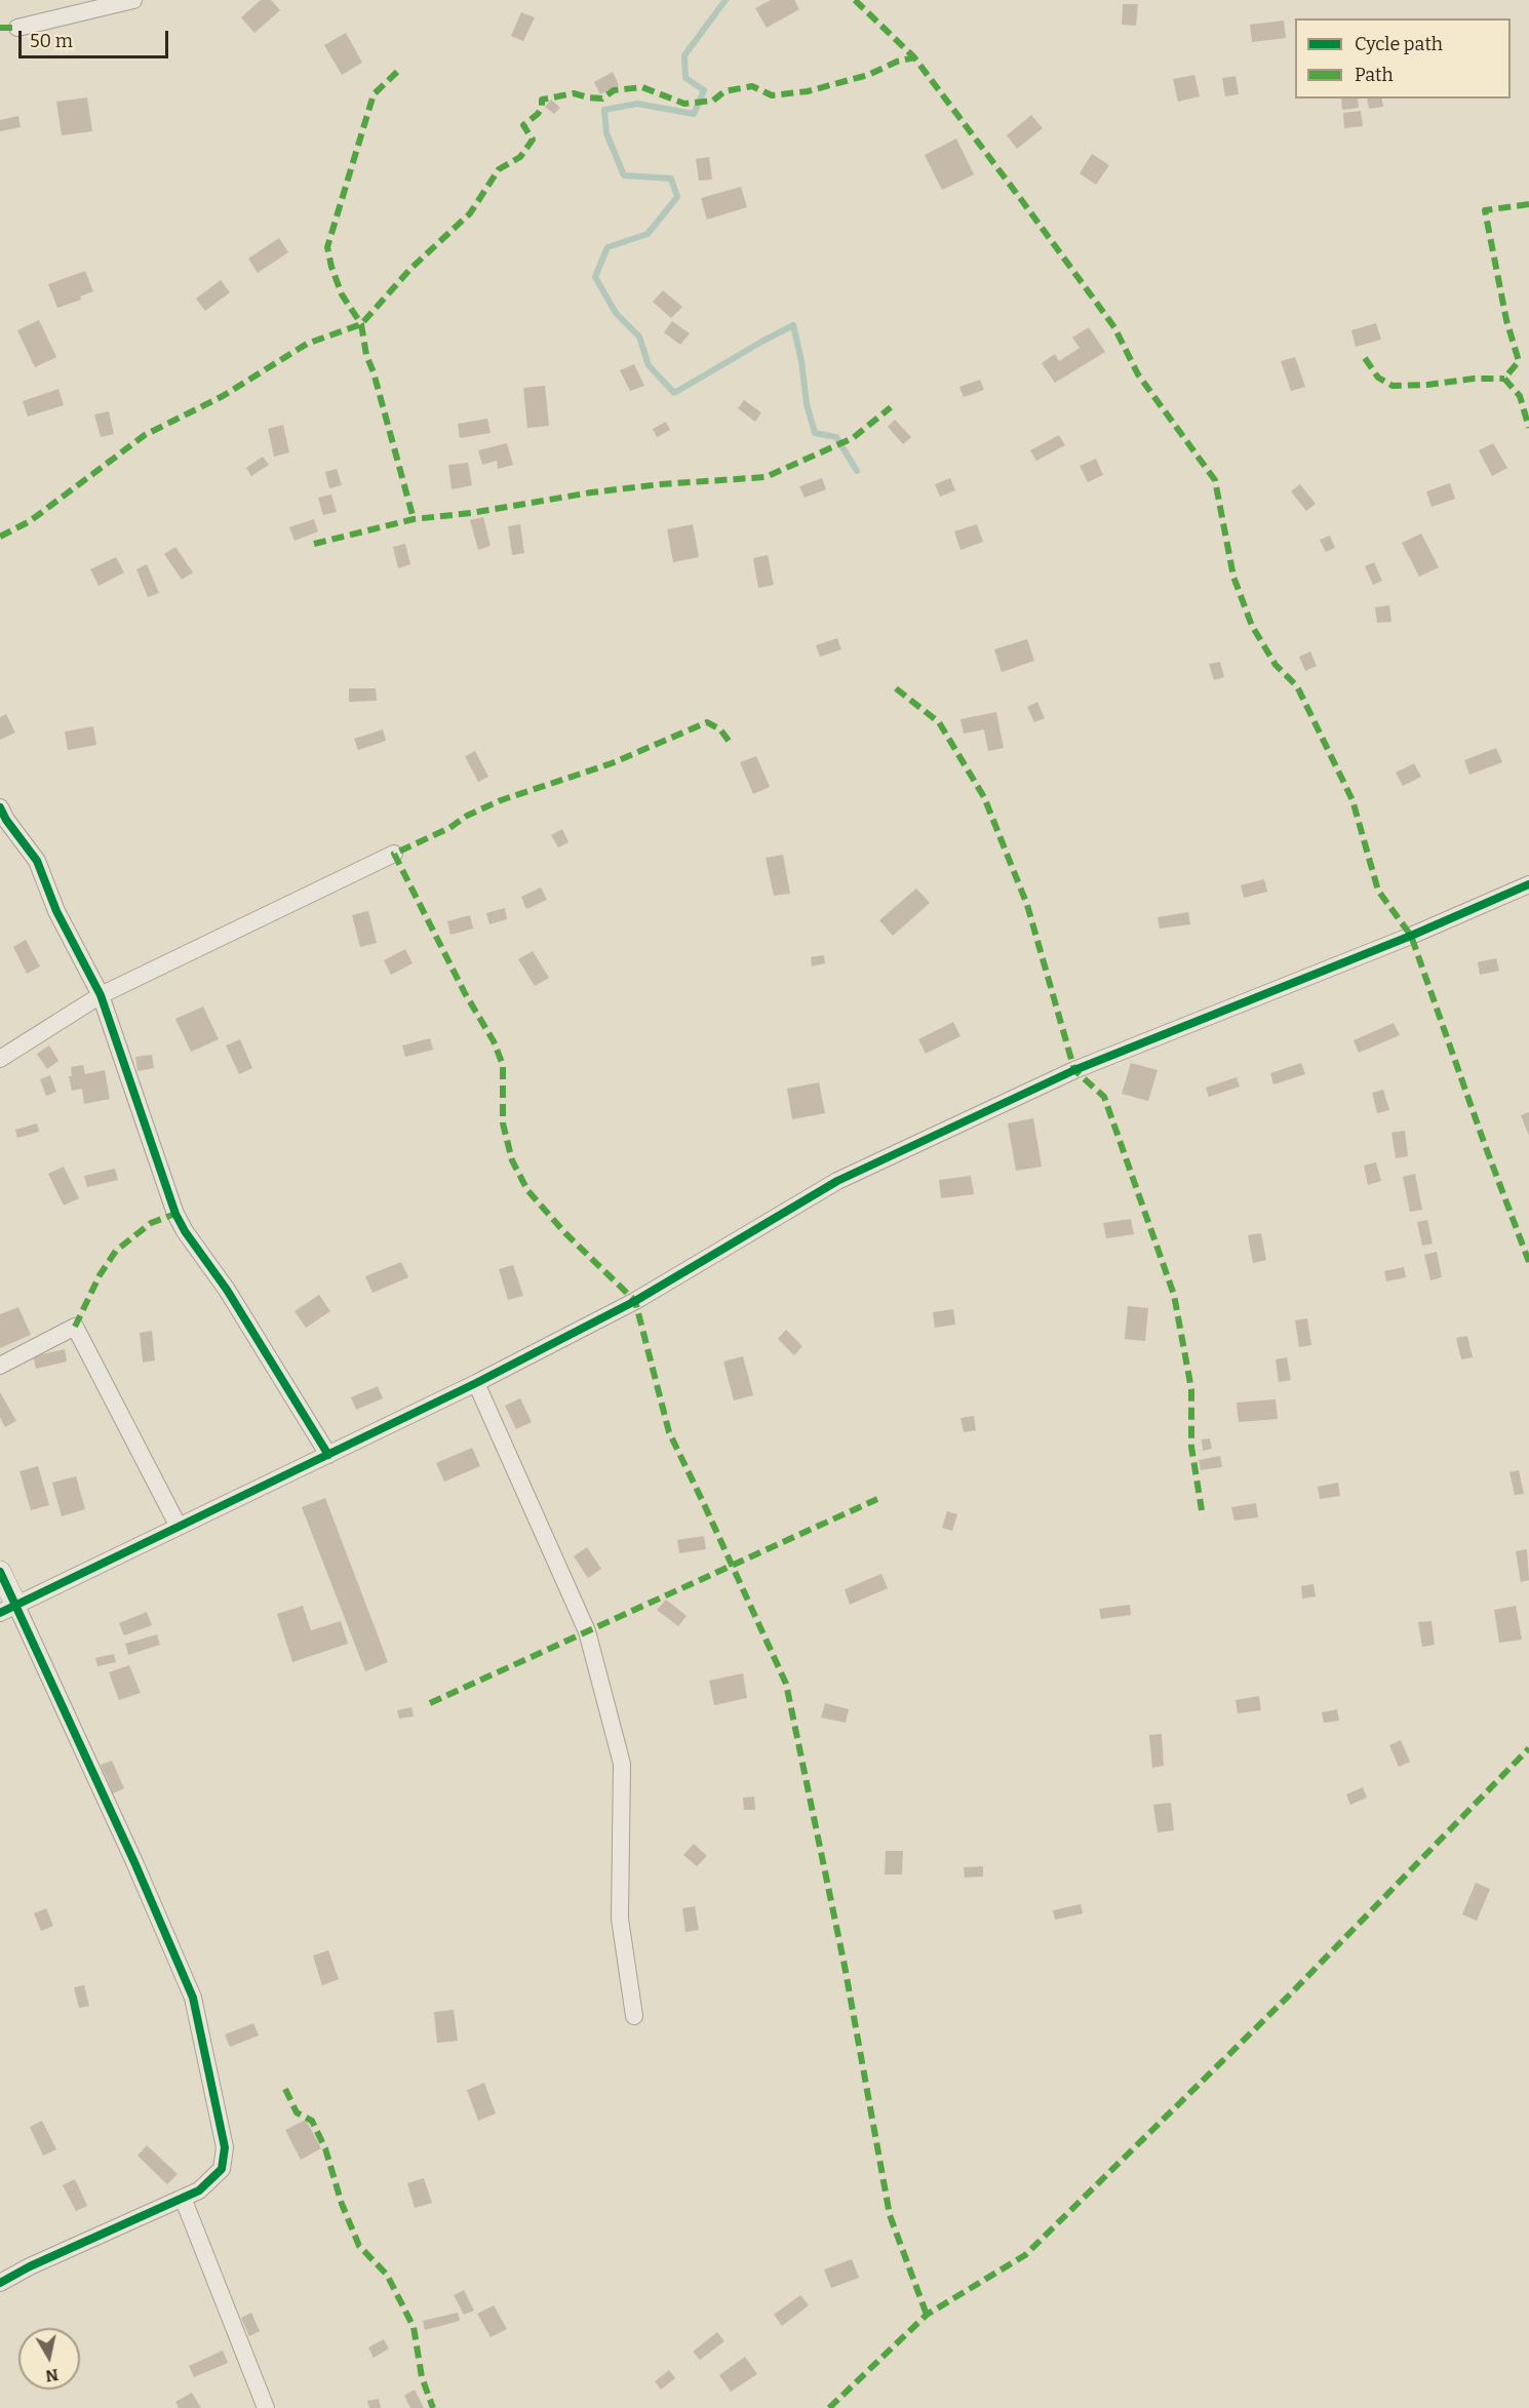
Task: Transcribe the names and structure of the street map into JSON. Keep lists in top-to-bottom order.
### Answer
{
  "legend": ["Cycle path", "Path"],
  "scale_bar": "50 m",
  "north": "bottom"
}
